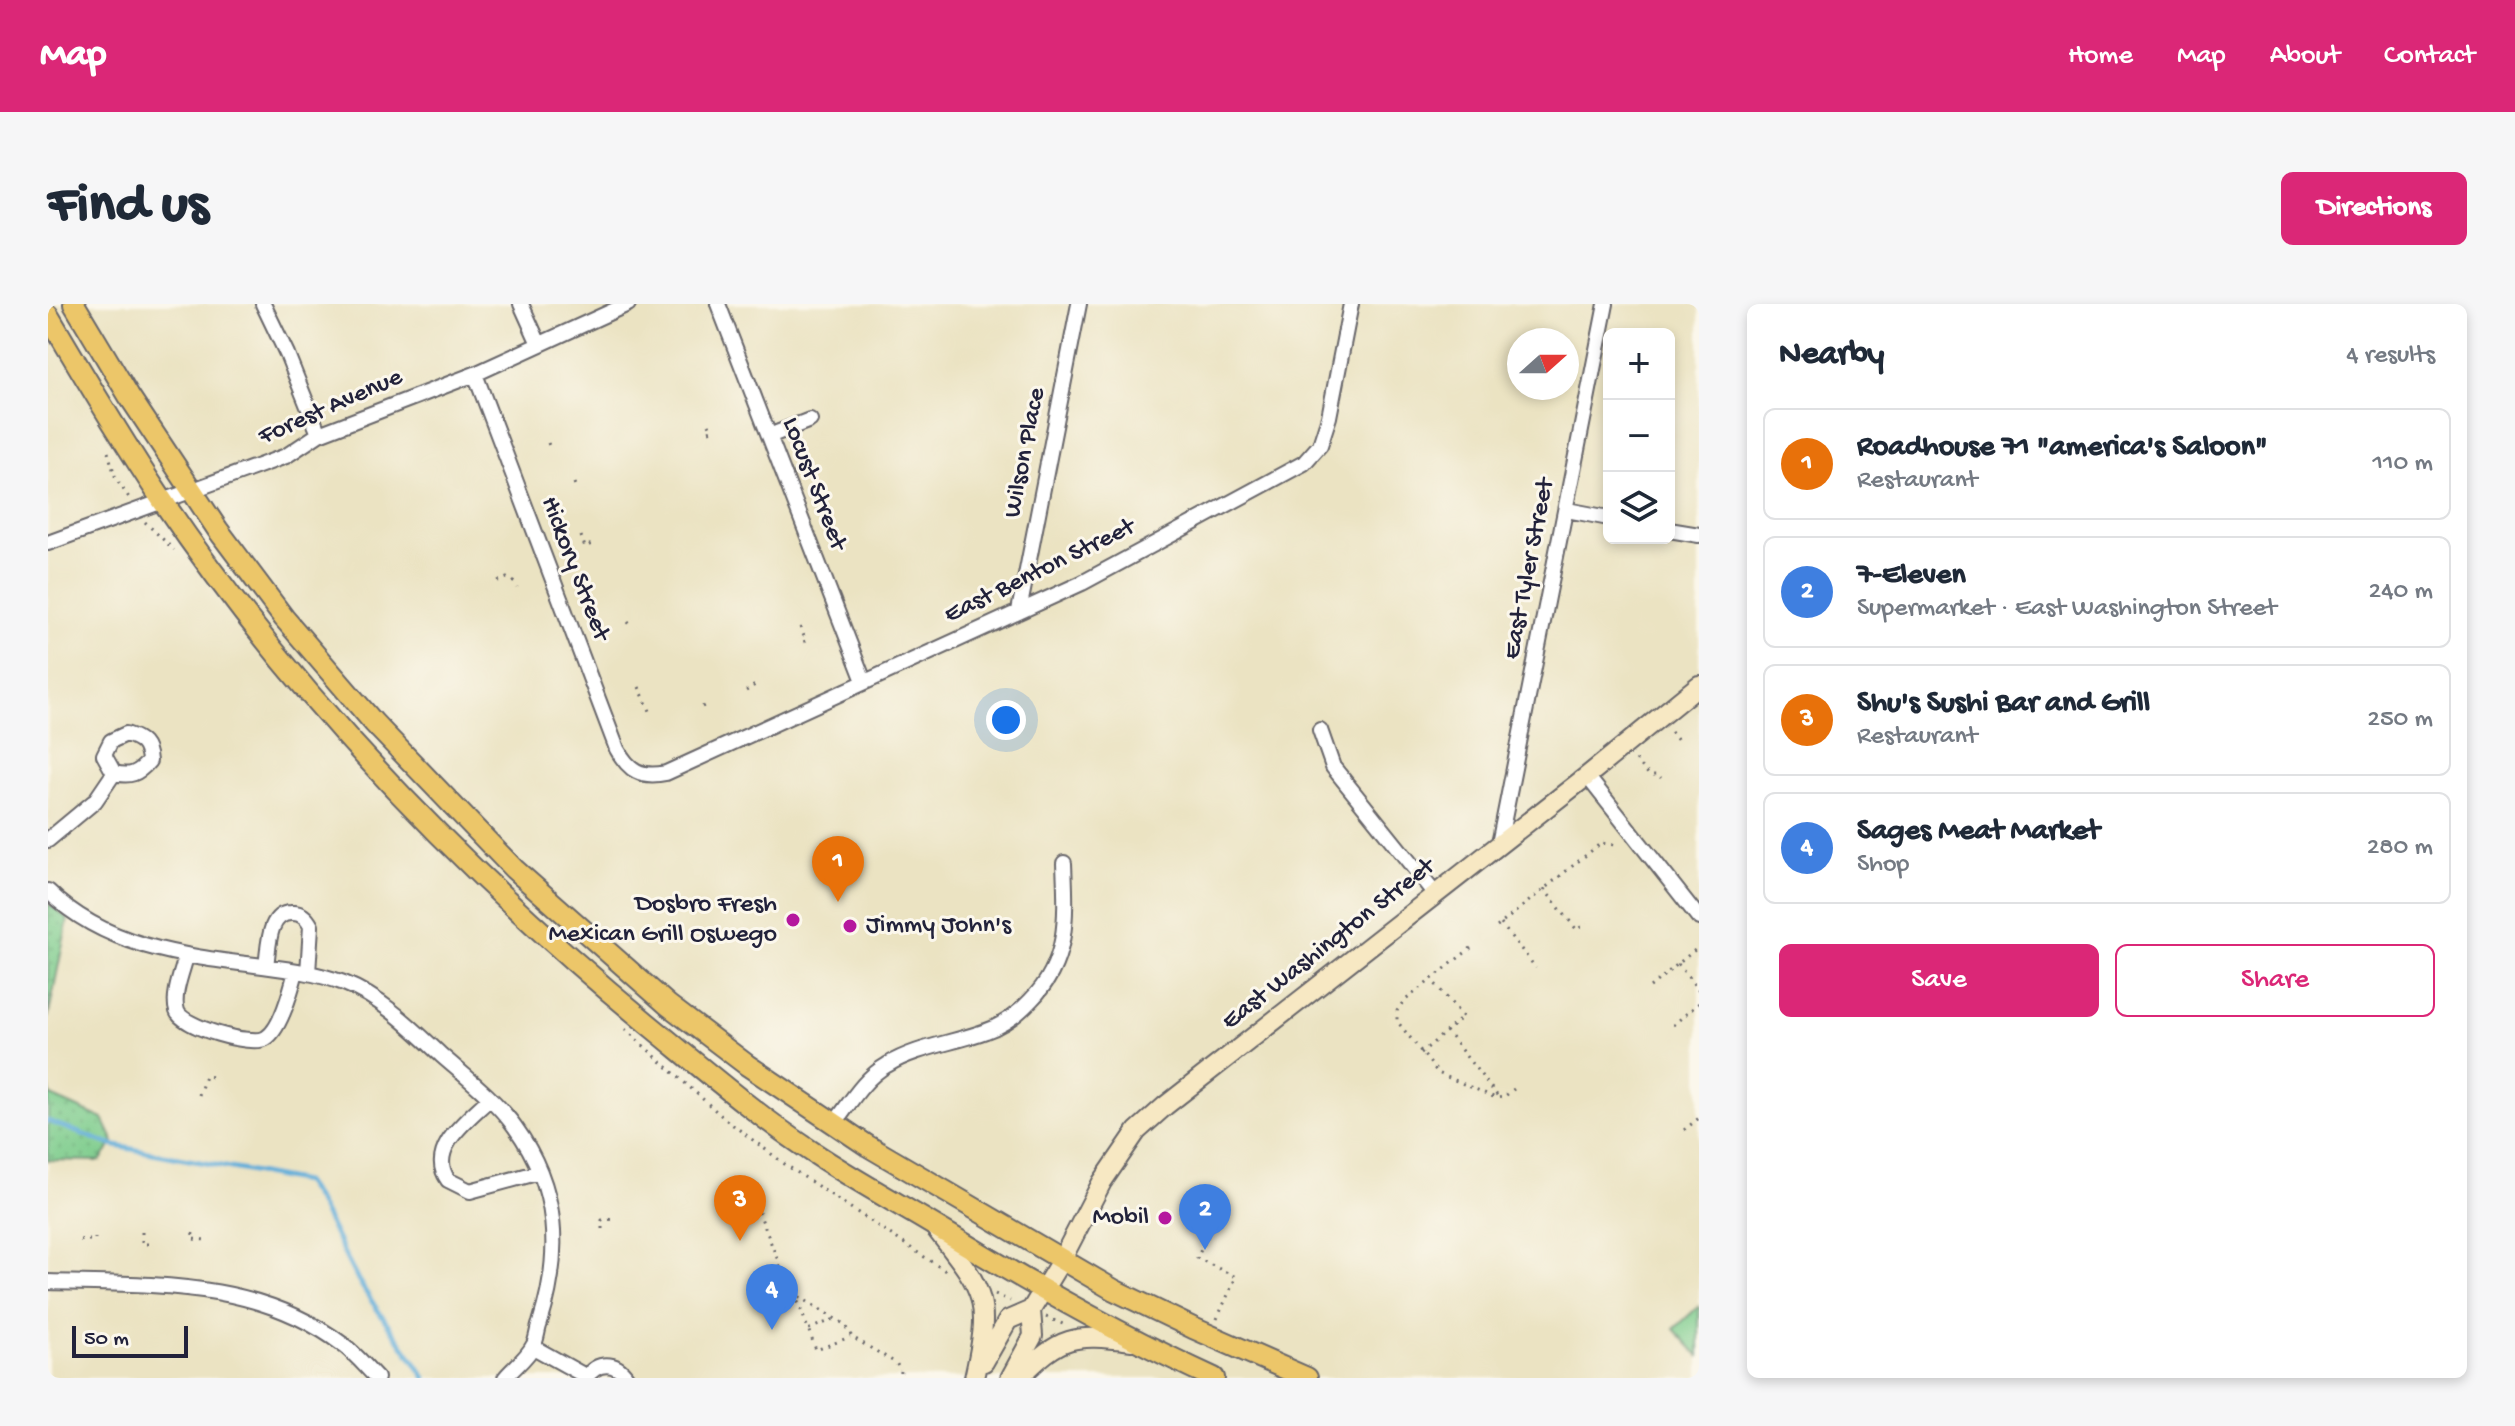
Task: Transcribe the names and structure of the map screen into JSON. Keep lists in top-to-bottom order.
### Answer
{
  "streets": {
    "street": [
      "Forest Avenue",
      "Wilson Place",
      "Locust Street",
      "Hickory Street",
      "East Tyler Street",
      "East Benton Street",
      "East Washington Street"
    ]
  },
  "crossings": [
    ["Forest Avenue", "Hickory Street"],
    ["Wilson Place", "East Benton Street"],
    ["Locust Street", "East Benton Street"],
    ["Hickory Street", "East Benton Street"],
    ["East Tyler Street", "East Washington Street"]
  ],
  "places": ["Dosbro Fresh Mexican Grill Oswego", "Jimmy John's", "Mobil"],
  "scale_bar": "50 m",
  "north": "right",
  "page": {
    "header": "Map",
    "nav": [
      "Home",
      "Map",
      "About",
      "Contact"
    ],
    "buttons": [
      "Directions",
      ["Save", "Share"]
    ],
    "title": "Find us",
    "heading": ["Nearby", "4 results"],
    "map_buttons": ["+", "−"],
    "list": [
      {
        "mark": "1",
        "name": "Roadhouse 71 \"america's Saloon\"",
        "note": "Restaurant",
        "value": "110 m"
      },
      {
        "mark": "2",
        "name": "7-Eleven",
        "note": "Supermarket · East Washington Street",
        "value": "240 m"
      },
      {
        "mark": "3",
        "name": "Shu's Sushi Bar and Grill",
        "note": "Restaurant",
        "value": "250 m"
      },
      {
        "mark": "4",
        "name": "Sages Meat Market",
        "note": "Shop",
        "value": "280 m"
      }
    ],
    "pins": [
      "1",
      "3",
      "2",
      "4"
    ],
    "scale": "50 m"
  }
}
